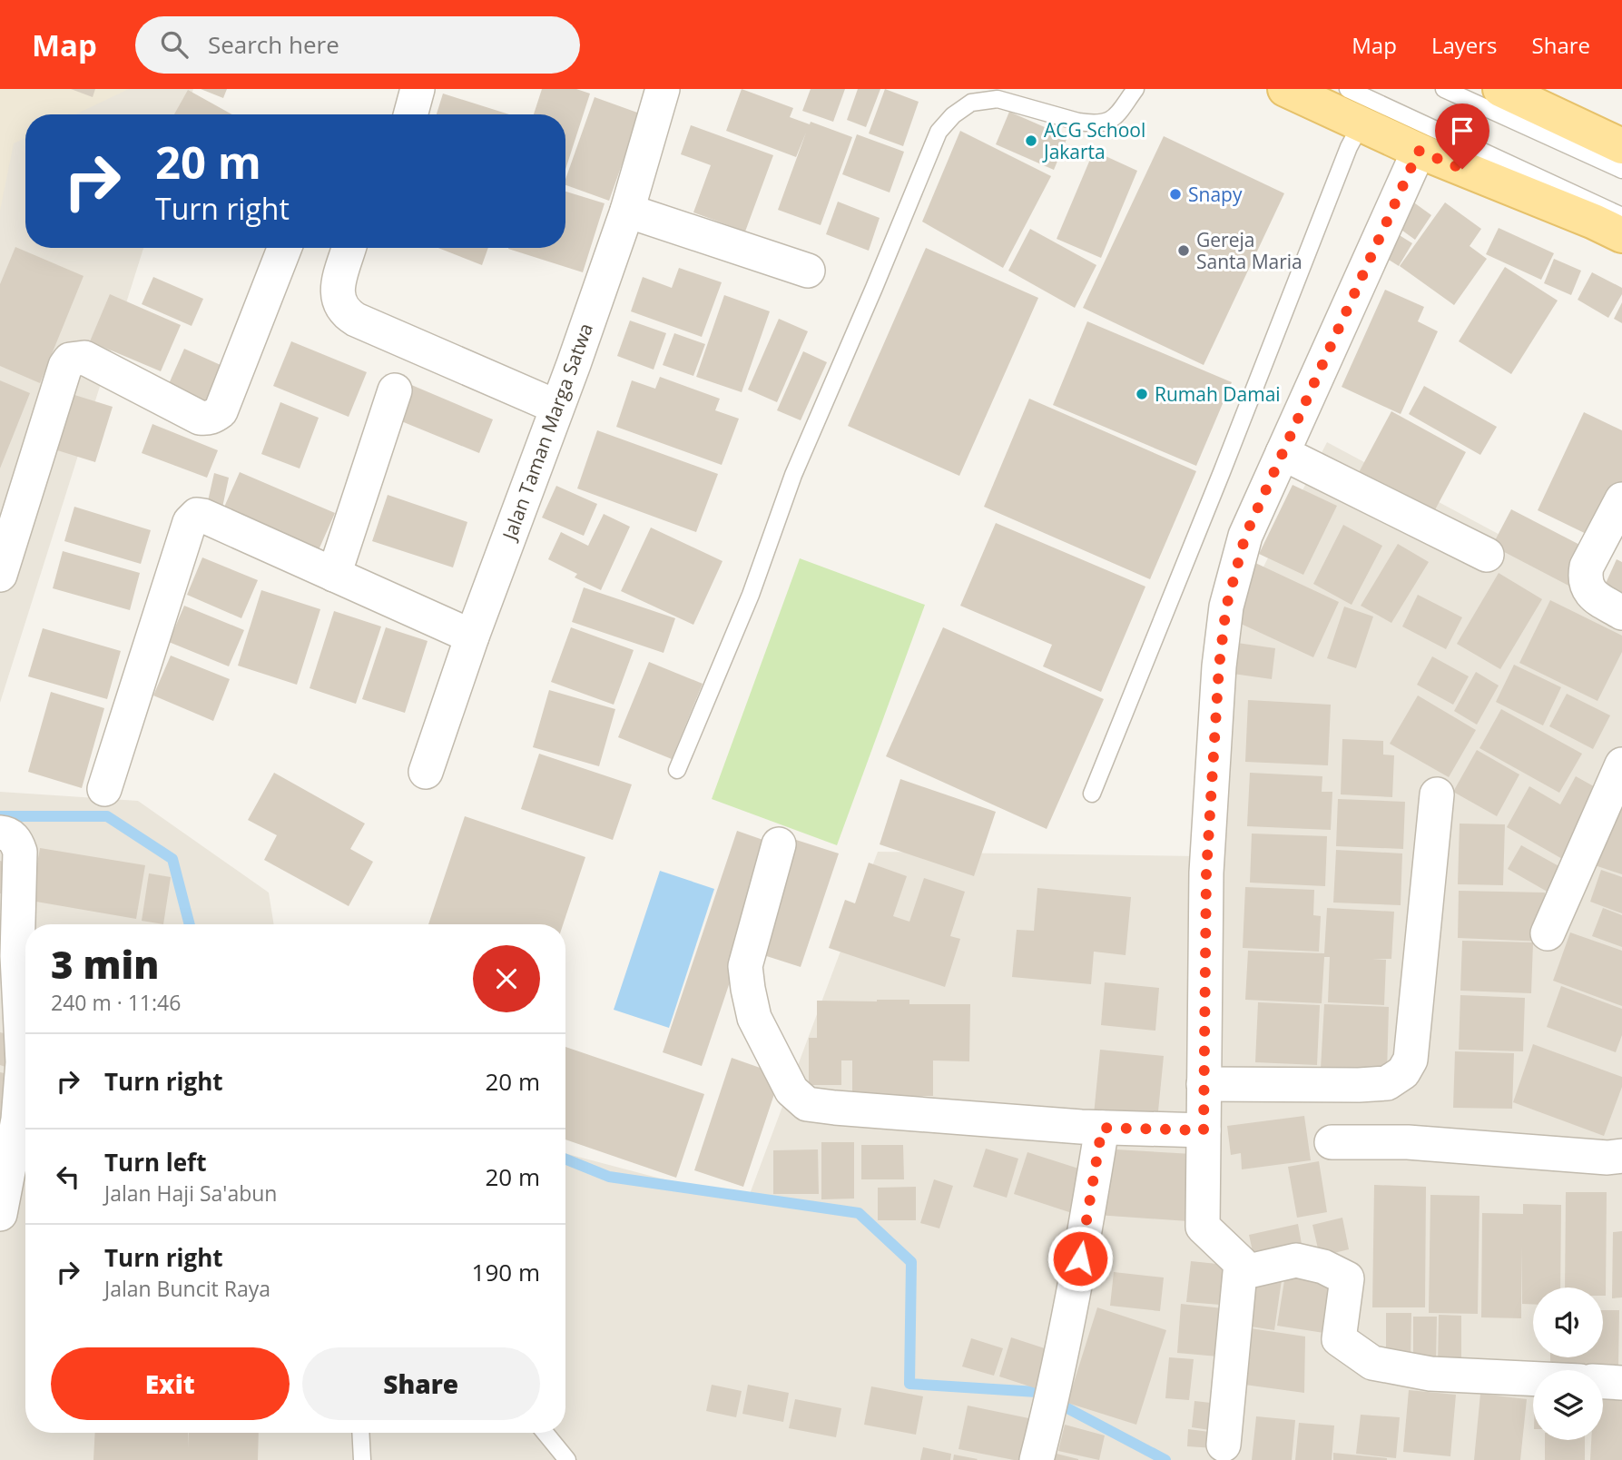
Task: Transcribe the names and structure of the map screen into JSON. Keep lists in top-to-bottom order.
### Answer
{
  "streets": {
    "street": ["Jalan Taman Marga Satwa"]
  },
  "places": [
    "ACG School Jakarta",
    "Snapy",
    "Gereja Santa Maria",
    "Rumah Damai"
  ],
  "page": {
    "header": "Map",
    "search": "Search here",
    "nav": ["Map", "Layers", "Share"],
    "turn": ["20 m", "Turn right"],
    "heading": ["3 min", "240 m · 11:46"],
    "list": [
      {
        "name": "Turn right",
        "value": "20 m"
      },
      {
        "name": "Turn left",
        "note": "Jalan Haji Sa'abun",
        "value": "20 m"
      },
      {
        "name": "Turn right",
        "note": "Jalan Buncit Raya",
        "value": "190 m"
      }
    ],
    "buttons": ["Exit", "Share"]
  }
}
